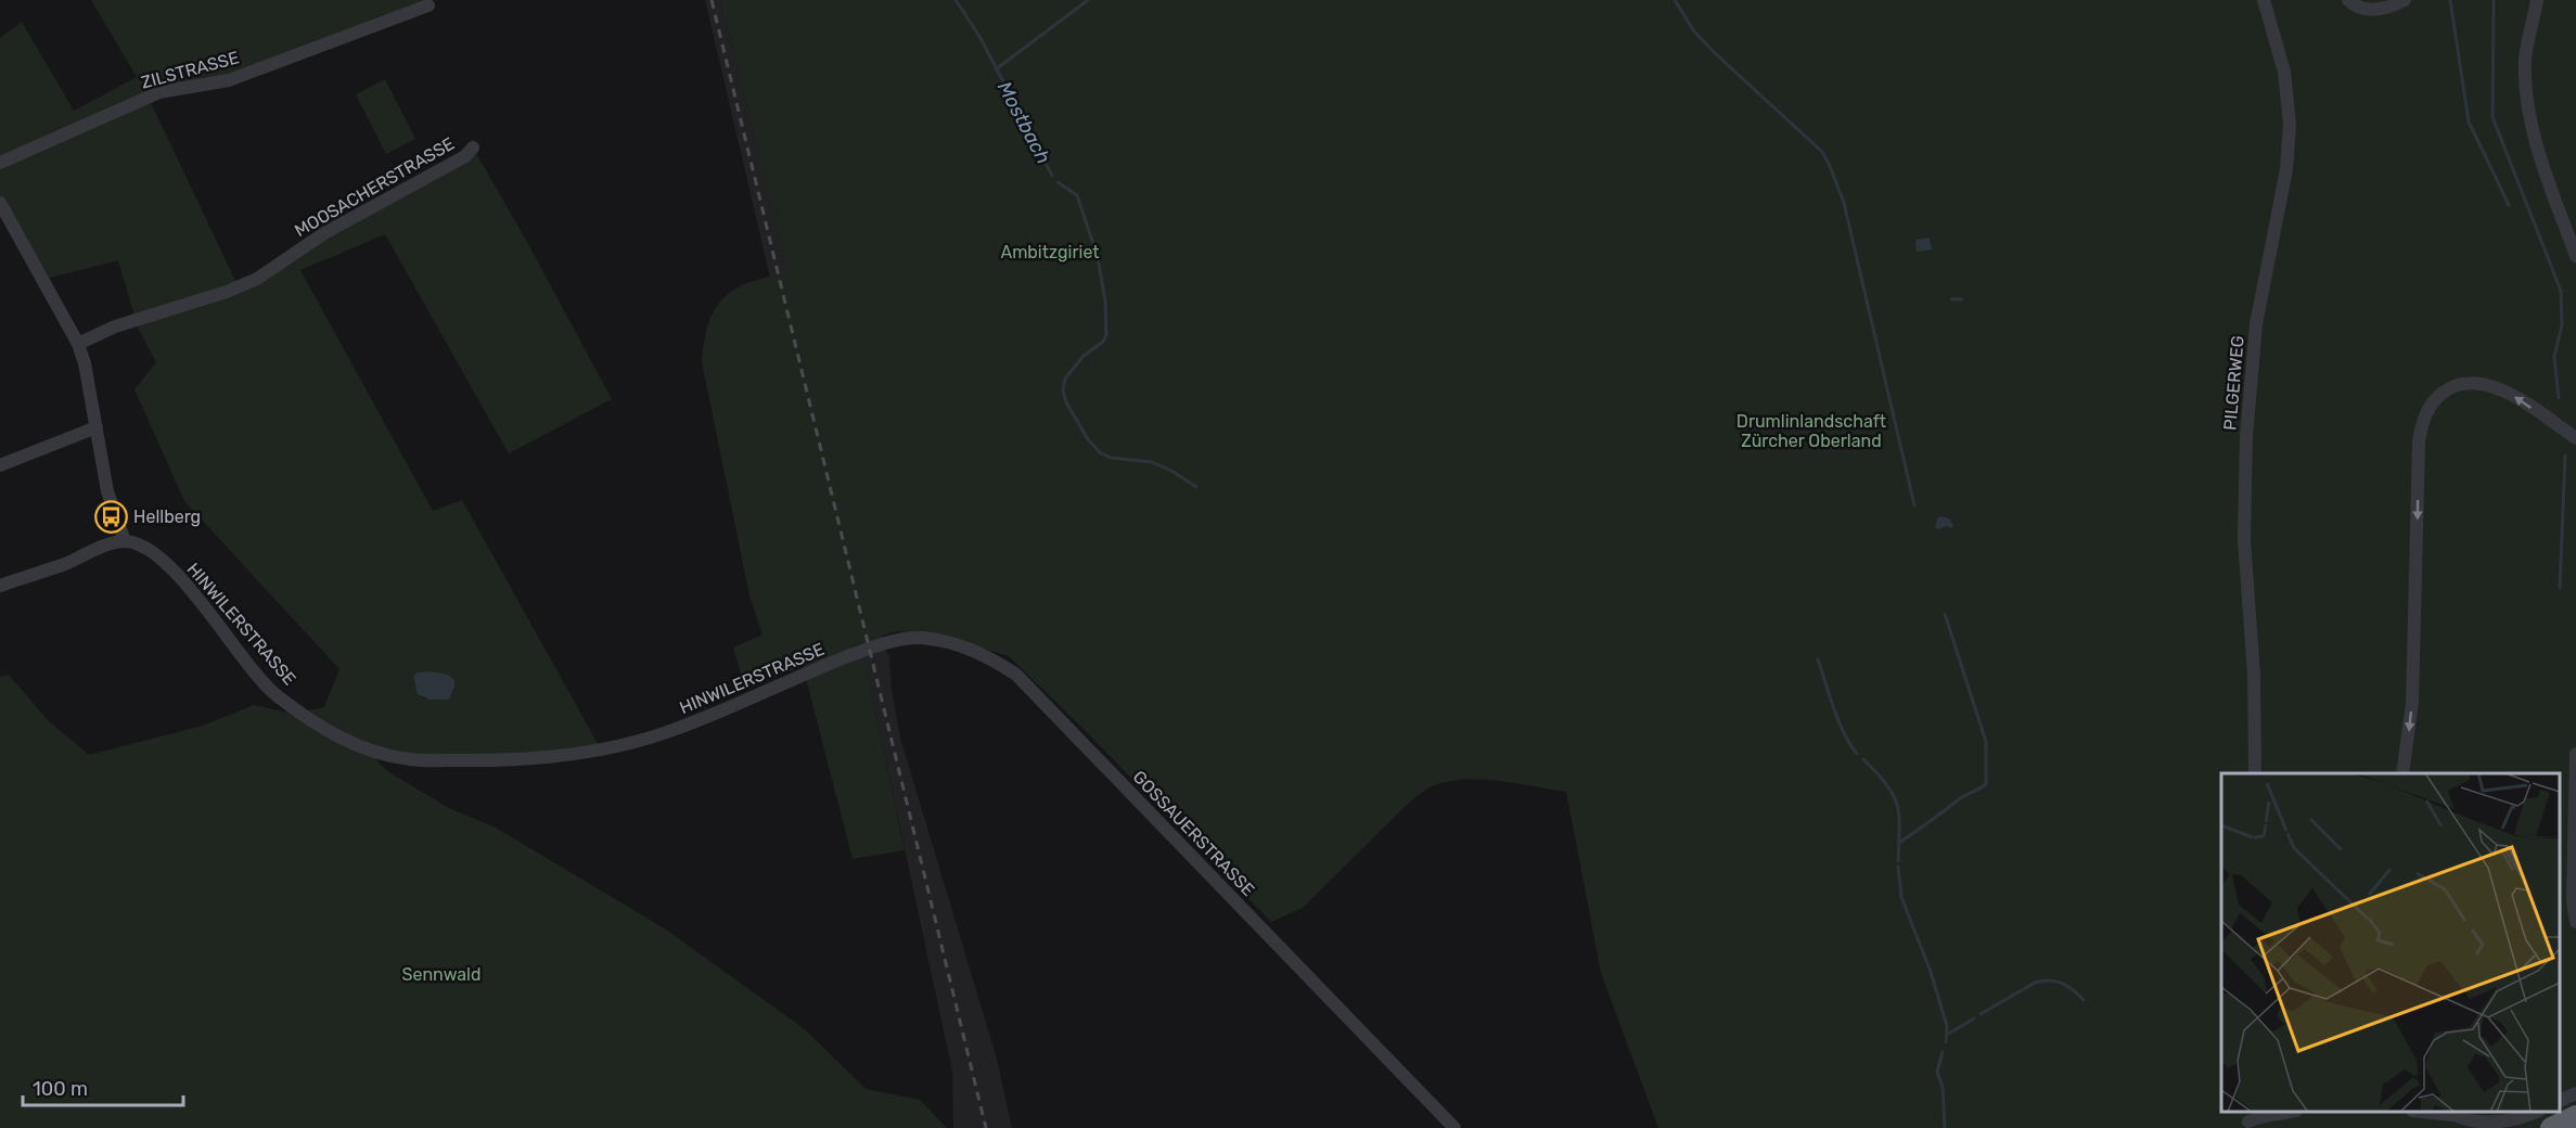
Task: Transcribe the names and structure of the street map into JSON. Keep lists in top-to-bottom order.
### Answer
{
  "streets": {
    "street": [
      "ZILSTRASSE",
      "MOOSACHERSTRASSE",
      "PILGERWEG",
      "HINWILERSTRASSE",
      "GOSSAUERSTRASSE"
    ]
  },
  "crossings": [
    ["HINWILERSTRASSE", "GOSSAUERSTRASSE"]
  ],
  "water": ["Mostbach"],
  "parks": ["Ambitzgiriet", "Drumlinlandschaft Zürcher Oberland", "Sennwald"],
  "places": {
    "bus stop": ["Hellberg"]
  },
  "scale_bar": "100 m"
}
